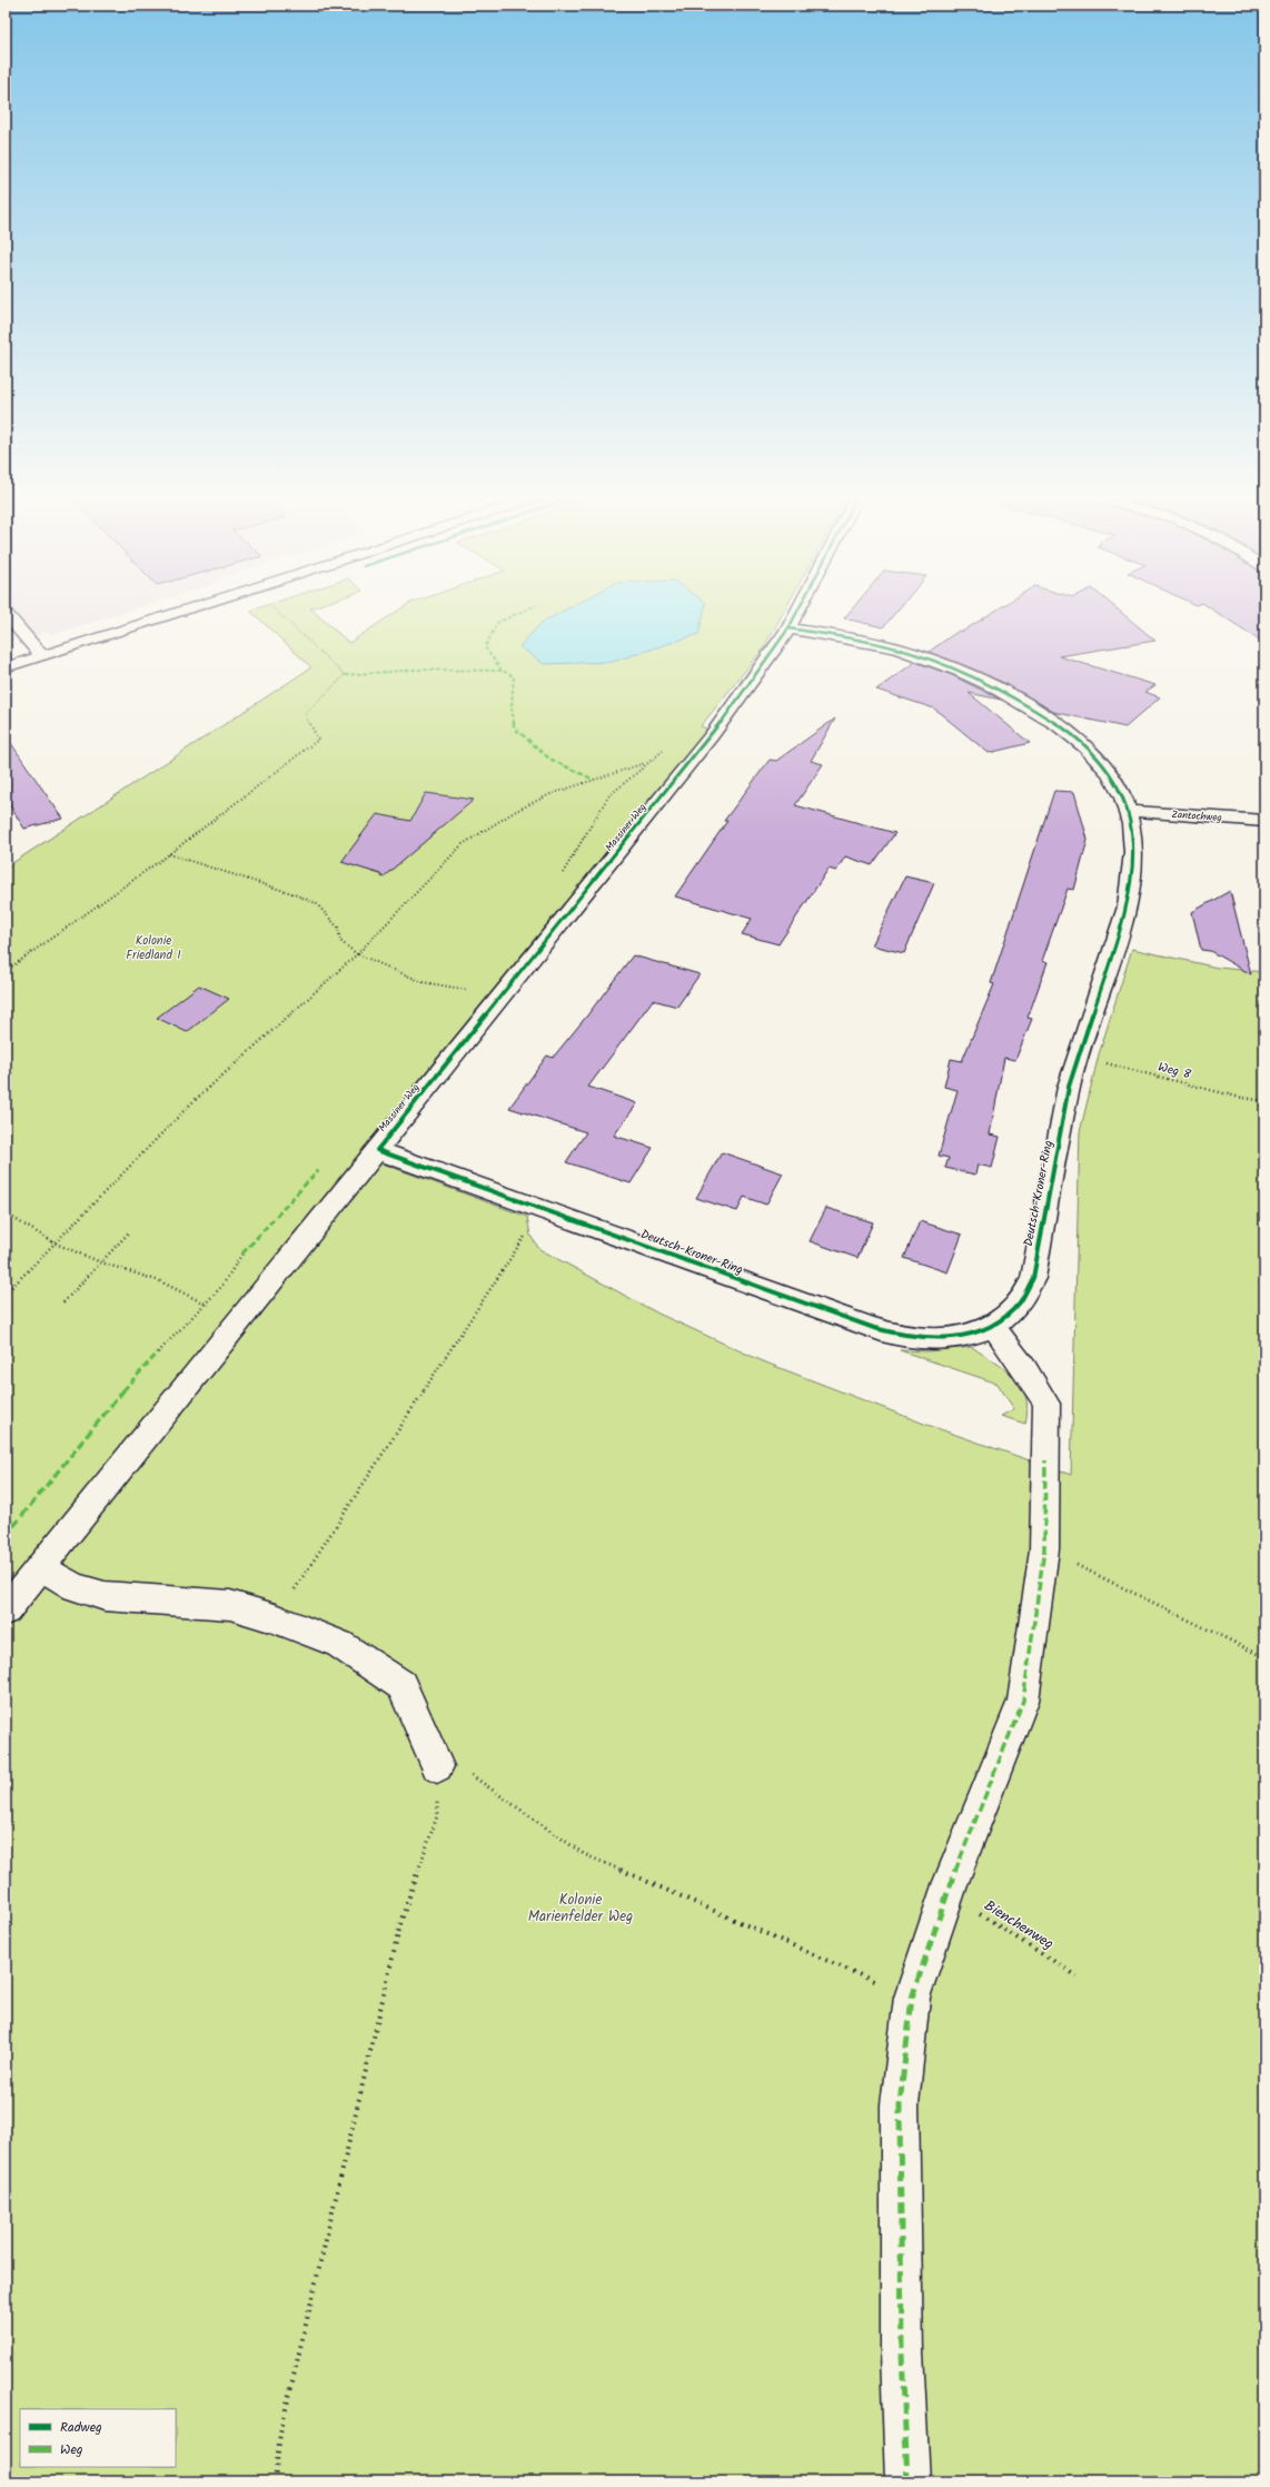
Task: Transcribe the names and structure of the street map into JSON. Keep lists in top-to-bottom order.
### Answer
{
  "streets": {
    "street": ["Zantochweg", "Massiner Weg", "Deutsch-Kroner-Ring"],
    "path": ["Weg 8", "Bienchenweg"]
  },
  "crossings": [
    ["Zantochweg", "Deutsch-Kroner-Ring"],
    ["Massiner Weg", "Deutsch-Kroner-Ring"],
    ["Weg 8", "Deutsch-Kroner-Ring"]
  ],
  "parks": ["Kolonie Friedland I", "Kolonie Marienfelder Weg"],
  "legend": ["Radweg", "Weg"]
}
